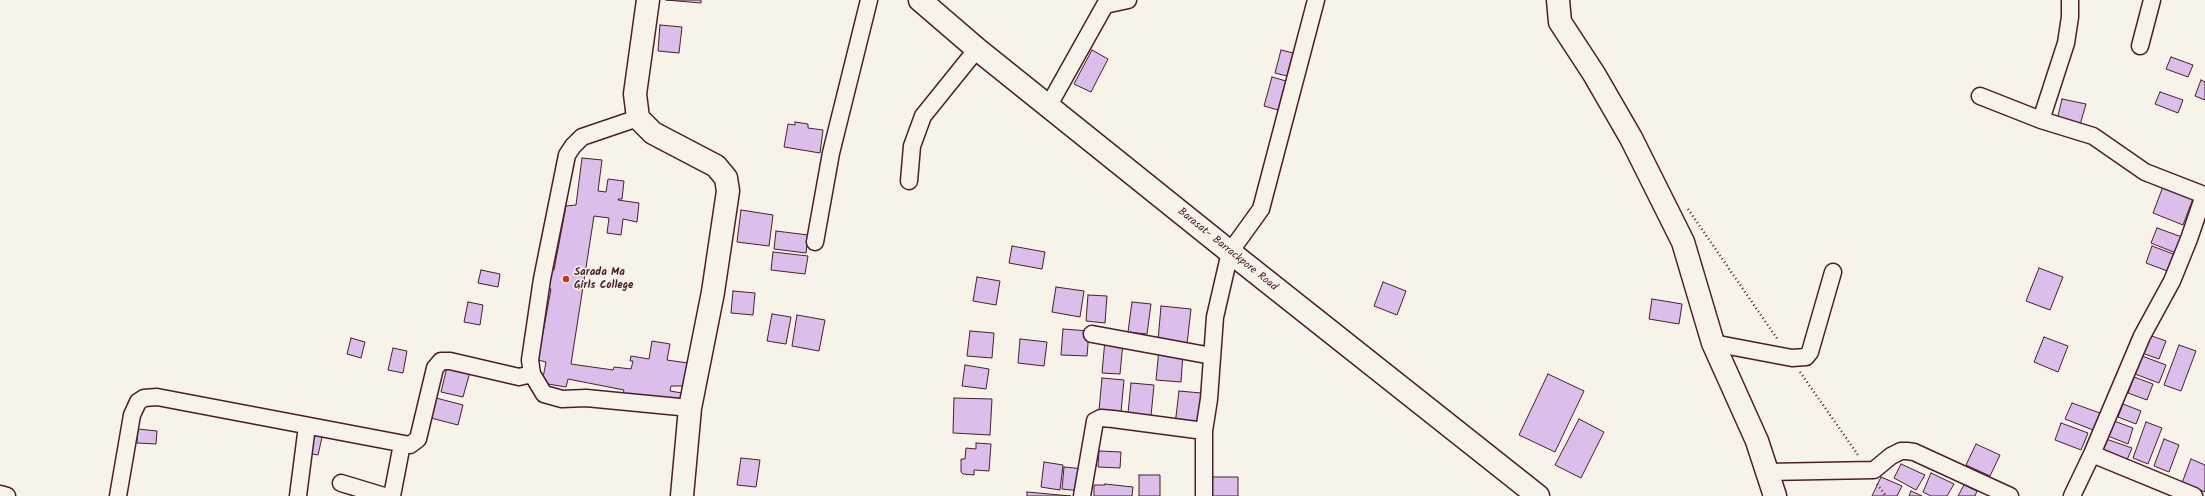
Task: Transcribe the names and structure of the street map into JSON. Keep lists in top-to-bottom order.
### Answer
{
  "streets": {
    "street": ["Barasat- Barrackpore Road"]
  },
  "places": ["Sarada Ma Girls College"]
}
